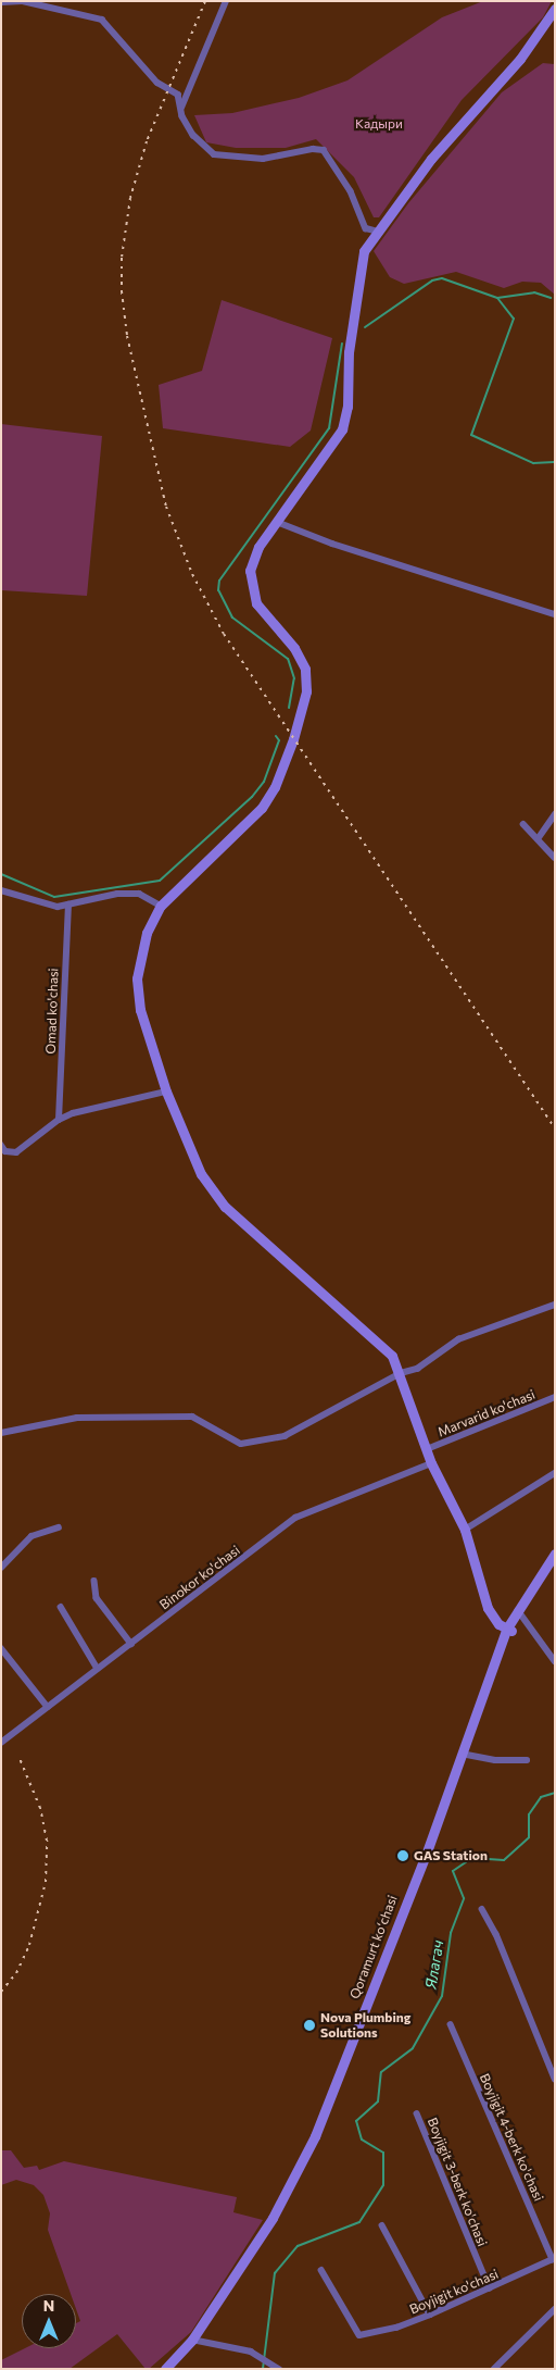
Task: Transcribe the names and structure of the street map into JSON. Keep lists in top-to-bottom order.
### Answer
{
  "streets": {
    "main road": ["Qoramurt koʻchasi"],
    "street": [
      "Omad ko'chasi",
      "Marvarid ko'chasi",
      "Binokor ko'chasi",
      "Boyjigit 4-berk ko'chasi",
      "Boyjigit 3-berk ko'chasi",
      "Boyjigit ko'chasi"
    ]
  },
  "crossings": [
    ["Boyjigit 4-berk ko'chasi", "Boyjigit ko'chasi"],
    ["Boyjigit 3-berk ko'chasi", "Boyjigit ko'chasi"]
  ],
  "water": ["Ялагач"],
  "parks": ["Кадыри"],
  "places": ["GAS Station", "Nova Plumbing Solutions"],
  "north": "top"
}
